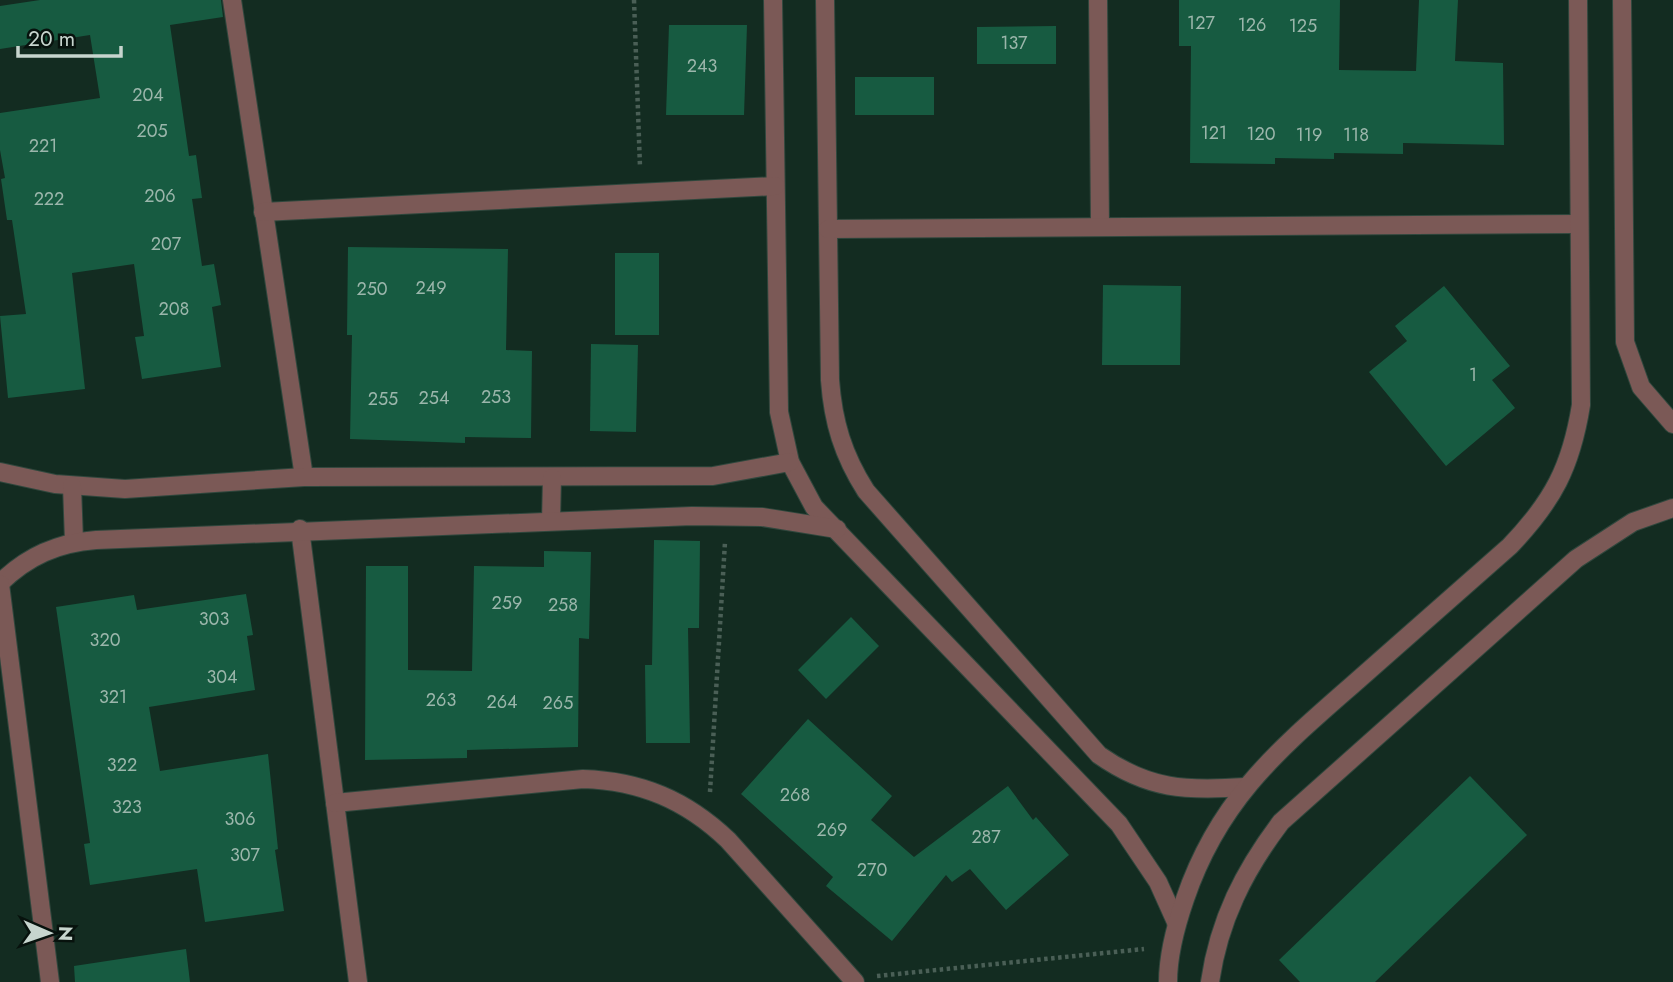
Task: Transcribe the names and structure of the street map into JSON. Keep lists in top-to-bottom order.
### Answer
{
  "house_numbers": [
    "127",
    "126",
    "125",
    "137",
    "243",
    "204",
    "205",
    "121",
    "120",
    "119",
    "118",
    "221",
    "206",
    "222",
    "207",
    "249",
    "250",
    "208",
    "1",
    "253",
    "254",
    "255",
    "259",
    "258",
    "303",
    "320",
    "304",
    "321",
    "263",
    "264",
    "265",
    "322",
    "268",
    "323",
    "306",
    "269",
    "287",
    "307",
    "270"
  ],
  "scale_bar": "20 m",
  "north": "right"
}
